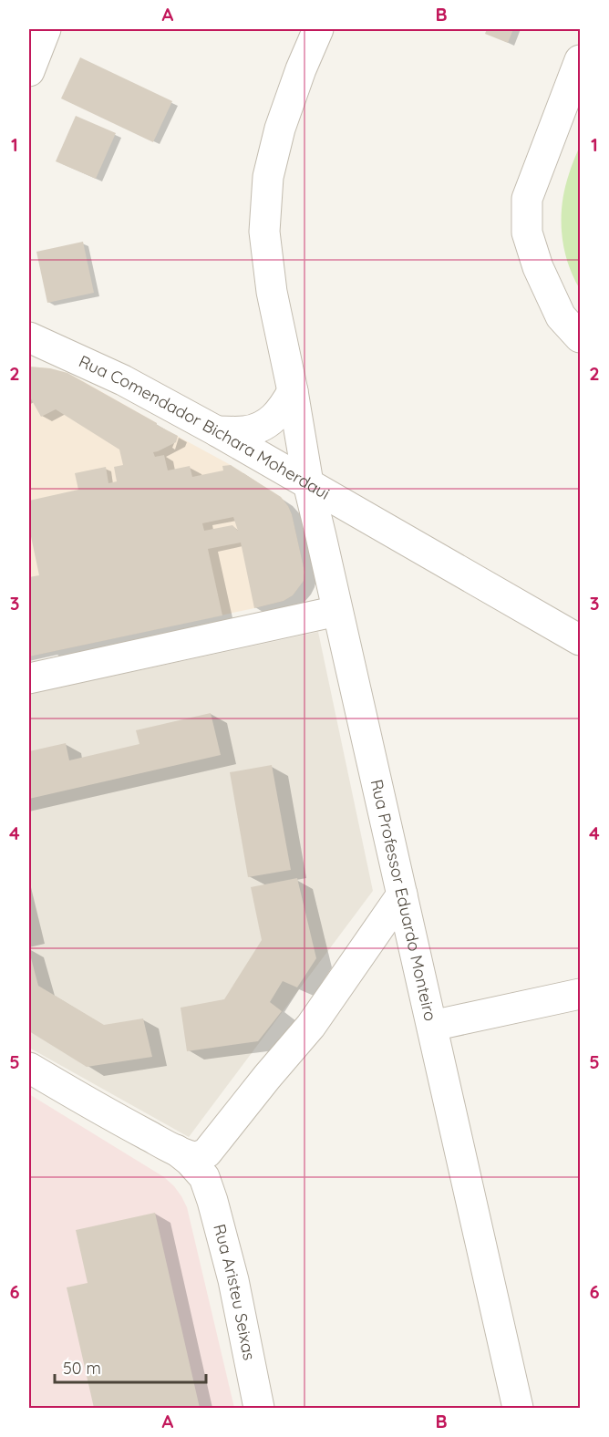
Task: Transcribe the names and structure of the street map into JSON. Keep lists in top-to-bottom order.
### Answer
{
  "streets": {
    "street": ["Rua Comendador Bichara Moherdaui", "Rua Professor Eduardo Monteiro", "Rua Aristeu Seixas"]
  },
  "crossings": [
    ["Rua Comendador Bichara Moherdaui", "Rua Professor Eduardo Monteiro"]
  ],
  "scale_bar": "50 m",
  "grid": {
    "columns": ["A", "B"],
    "rows": [
      "1",
      "2",
      "3",
      "4",
      "5",
      "6"
    ]
  }
}
